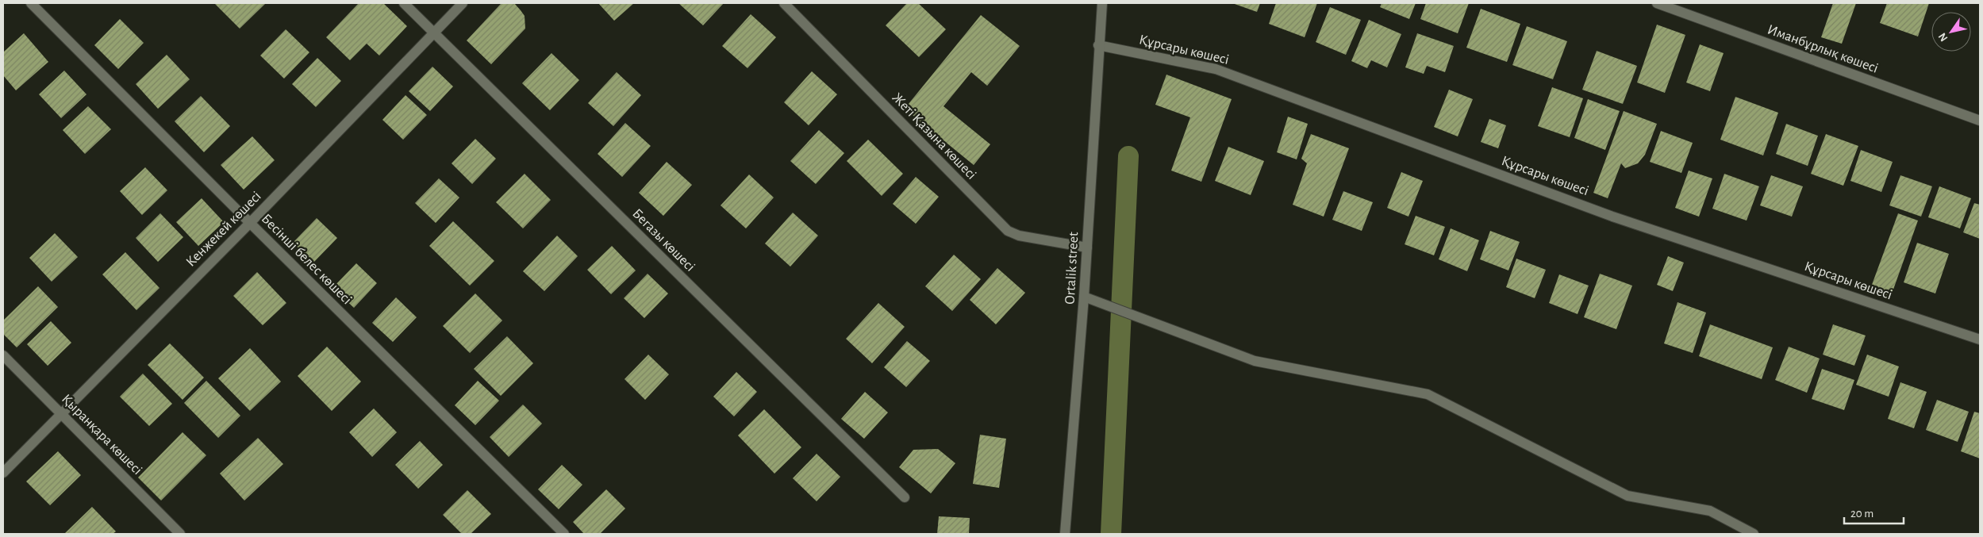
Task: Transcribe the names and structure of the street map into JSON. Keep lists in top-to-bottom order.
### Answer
{
  "streets": {
    "street": [
      "Иманбұрлық көшесі",
      "Құрсары көшесі",
      "Жеті Қазына көшесі",
      "Кенжекей көшесі",
      "Бегазы көшесі",
      "Бесінші белес көшесі",
      "Ortalik street",
      "Қыранқара көшесі"
    ]
  },
  "crossings": [
    ["Құрсары көшесі", "Ortalik street"],
    ["Жеті Қазына көшесі", "Ortalik street"],
    ["Кенжекей көшесі", "Бегазы көшесі"],
    ["Кенжекей көшесі", "Бесінші белес көшесі"],
    ["Кенжекей көшесі", "Қыранқара көшесі"]
  ],
  "scale_bar": "20 m",
  "north": "bottom left"
}
